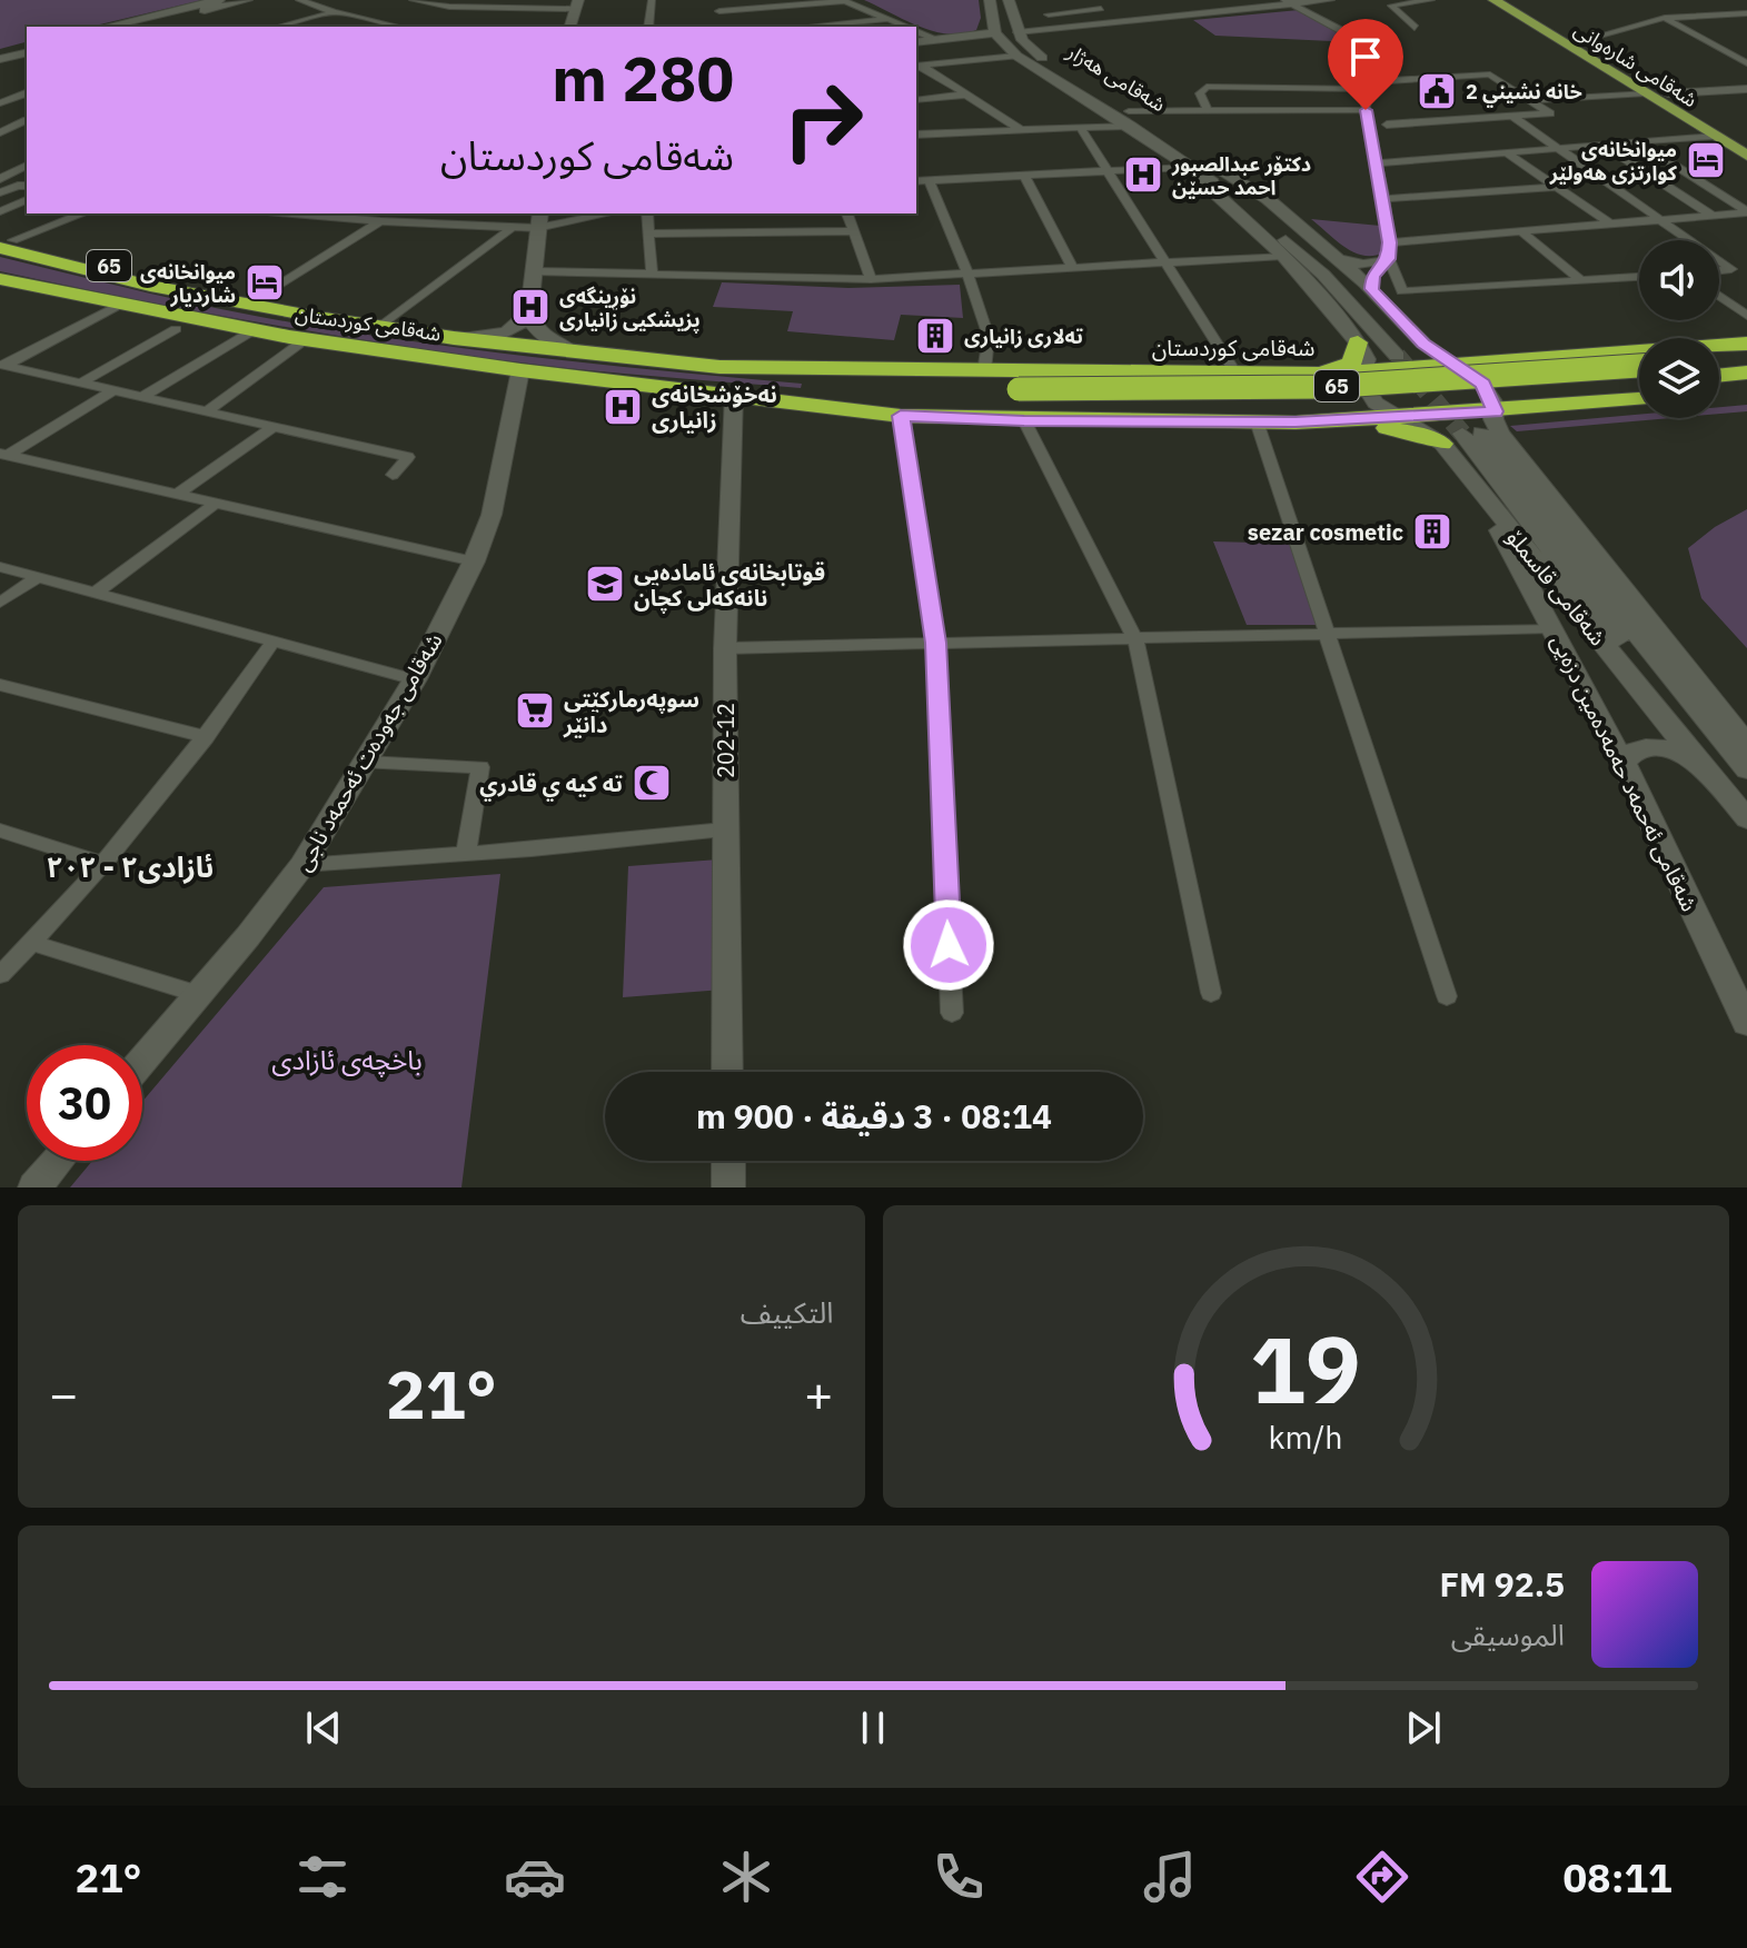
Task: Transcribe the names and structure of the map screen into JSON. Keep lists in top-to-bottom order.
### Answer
{
  "streets": {
    "highway": ["65", "شەقامی کوردستان"],
    "main road": [
      "شەقامی شارەوانی",
      "شەقامی هەژار",
      "شەقامی قاسملۆ",
      "202-12",
      "شەقامی جەودەت ئەحمەد ناجی",
      "شەقامی ئەحمەد حەمەدەمین دزەیی"
    ]
  },
  "crossings": [
    ["شەقامی هەژار", "شەقامی کوردستان"],
    ["شەقامی هەژار", "شەقامی قاسملۆ"],
    ["شەقامی کوردستان", "شەقامی قاسملۆ"],
    ["شەقامی کوردستان", "202-12"],
    ["شەقامی کوردستان", "شەقامی جەودەت ئەحمەد ناجی"],
    ["شەقامی قاسملۆ", "شەقامی ئەحمەد حەمەدەمین دزەیی"]
  ],
  "districts": ["ئازادی٢ - ٢٠٢"],
  "parks": ["باخچەی ئازادی"],
  "places": {
    "public building": ["خانه نشيني 2"],
    "hotel": ["میوانخانەی کوارتزی هەولێر", "میوانخانەی شاردیار"],
    "hospital": ["دکتۆر عبدالصبور احمد حسێن", "نۆڕینگەی پزیشکیی زانیاری", "نەخۆشخانەی زانیاری"],
    "building": ["تەلاری زانیاری", "sezar cosmetic"],
    "school or university": ["قوتابخانەی ئامادەیی نانەکەلی کچان"],
    "supermarket": ["سوپەرمارکێتی دانێر"],
    "mosque": ["ته كيه ي قادري"]
  },
  "page": {
    "turn": ["280 m", "شەقامی کوردستان"],
    "limit": "30",
    "trip": "08:14 · 3 دقيقة · 900 m",
    "tile": "التكييف",
    "heat": ["−", "21°", "+"],
    "song": ["92.5 FM", "الموسيقى"],
    "tabs": ["08:11", "21°"],
    "gauge": ["19", "km/h"]
  }
}
